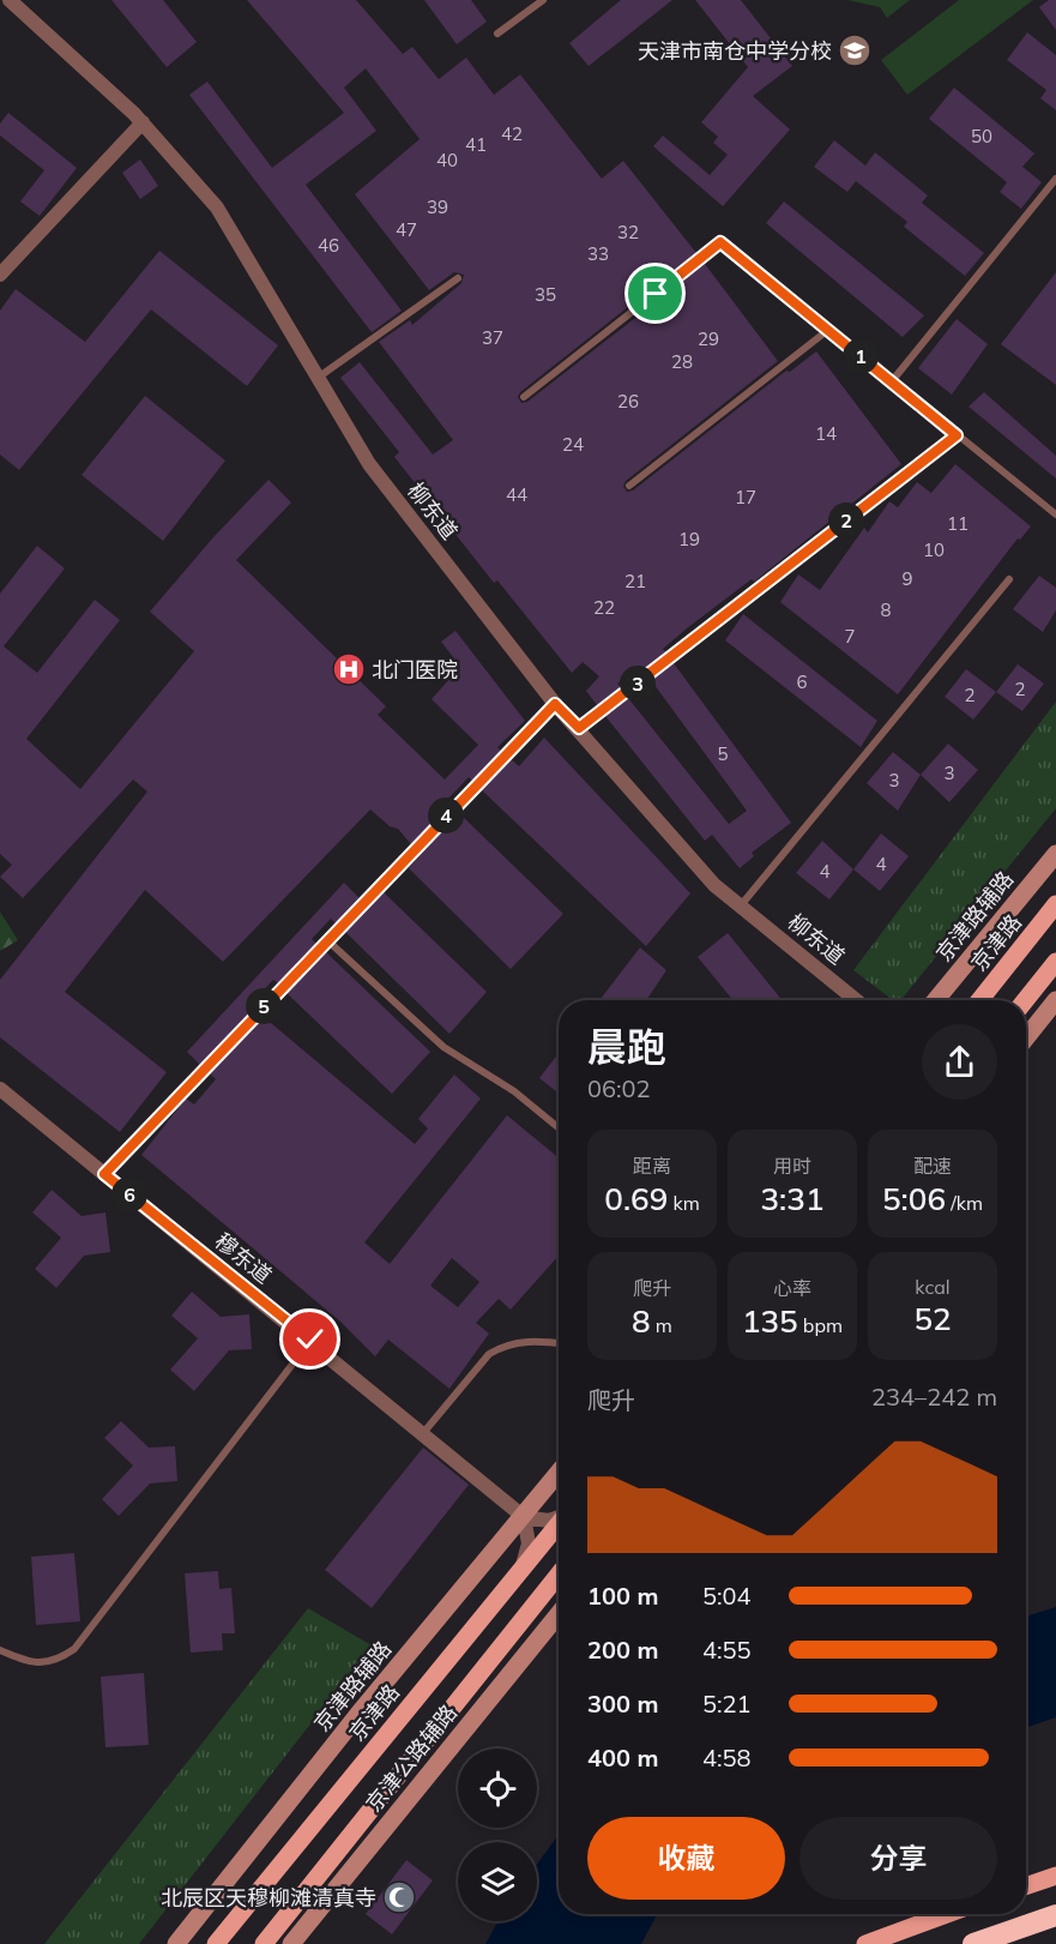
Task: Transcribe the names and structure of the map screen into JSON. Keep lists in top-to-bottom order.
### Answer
{
  "streets": {
    "main road": ["京津路"],
    "street": [
      "柳东道",
      "京津路辅路",
      "穆东道",
      "京津公路辅路"
    ]
  },
  "crossings": [
    ["京津路辅路", "穆东道"]
  ],
  "places": {
    "school or university": ["天津市南仓中学分校"],
    "hospital": ["北门医院"],
    "mosque": ["北辰区天穆柳滩清真寺"]
  },
  "house_numbers": [
    "42",
    "50",
    "41",
    "40",
    "39",
    "47",
    "32",
    "46",
    "33",
    "35",
    "37",
    "29",
    "28",
    "26",
    "14",
    "24",
    "44",
    "17",
    "11",
    "19",
    "10",
    "9",
    "21",
    "22",
    "8",
    "7",
    "6",
    "2",
    "2",
    "5",
    "3",
    "3",
    "4",
    "4"
  ],
  "page": {
    "pins": [
      "1",
      "2",
      "3",
      "4",
      "5",
      "6"
    ],
    "heading": ["晨跑", "06:02"],
    "stats": [
      ["距离", "0.69 km"],
      ["用时", "3:31"],
      ["配速", "5:06 /km"],
      ["爬升", "8 m"],
      ["心率", "135 bpm"],
      ["kcal", "52"]
    ],
    "chart": ["爬升", "234–242 m"],
    "list": [
      {
        "name": "100 m",
        "note": "5:04"
      },
      {
        "name": "200 m",
        "note": "4:55"
      },
      {
        "name": "300 m",
        "note": "5:21"
      },
      {
        "name": "400 m",
        "note": "4:58"
      }
    ],
    "buttons": ["收藏", "分享"]
  }
}
